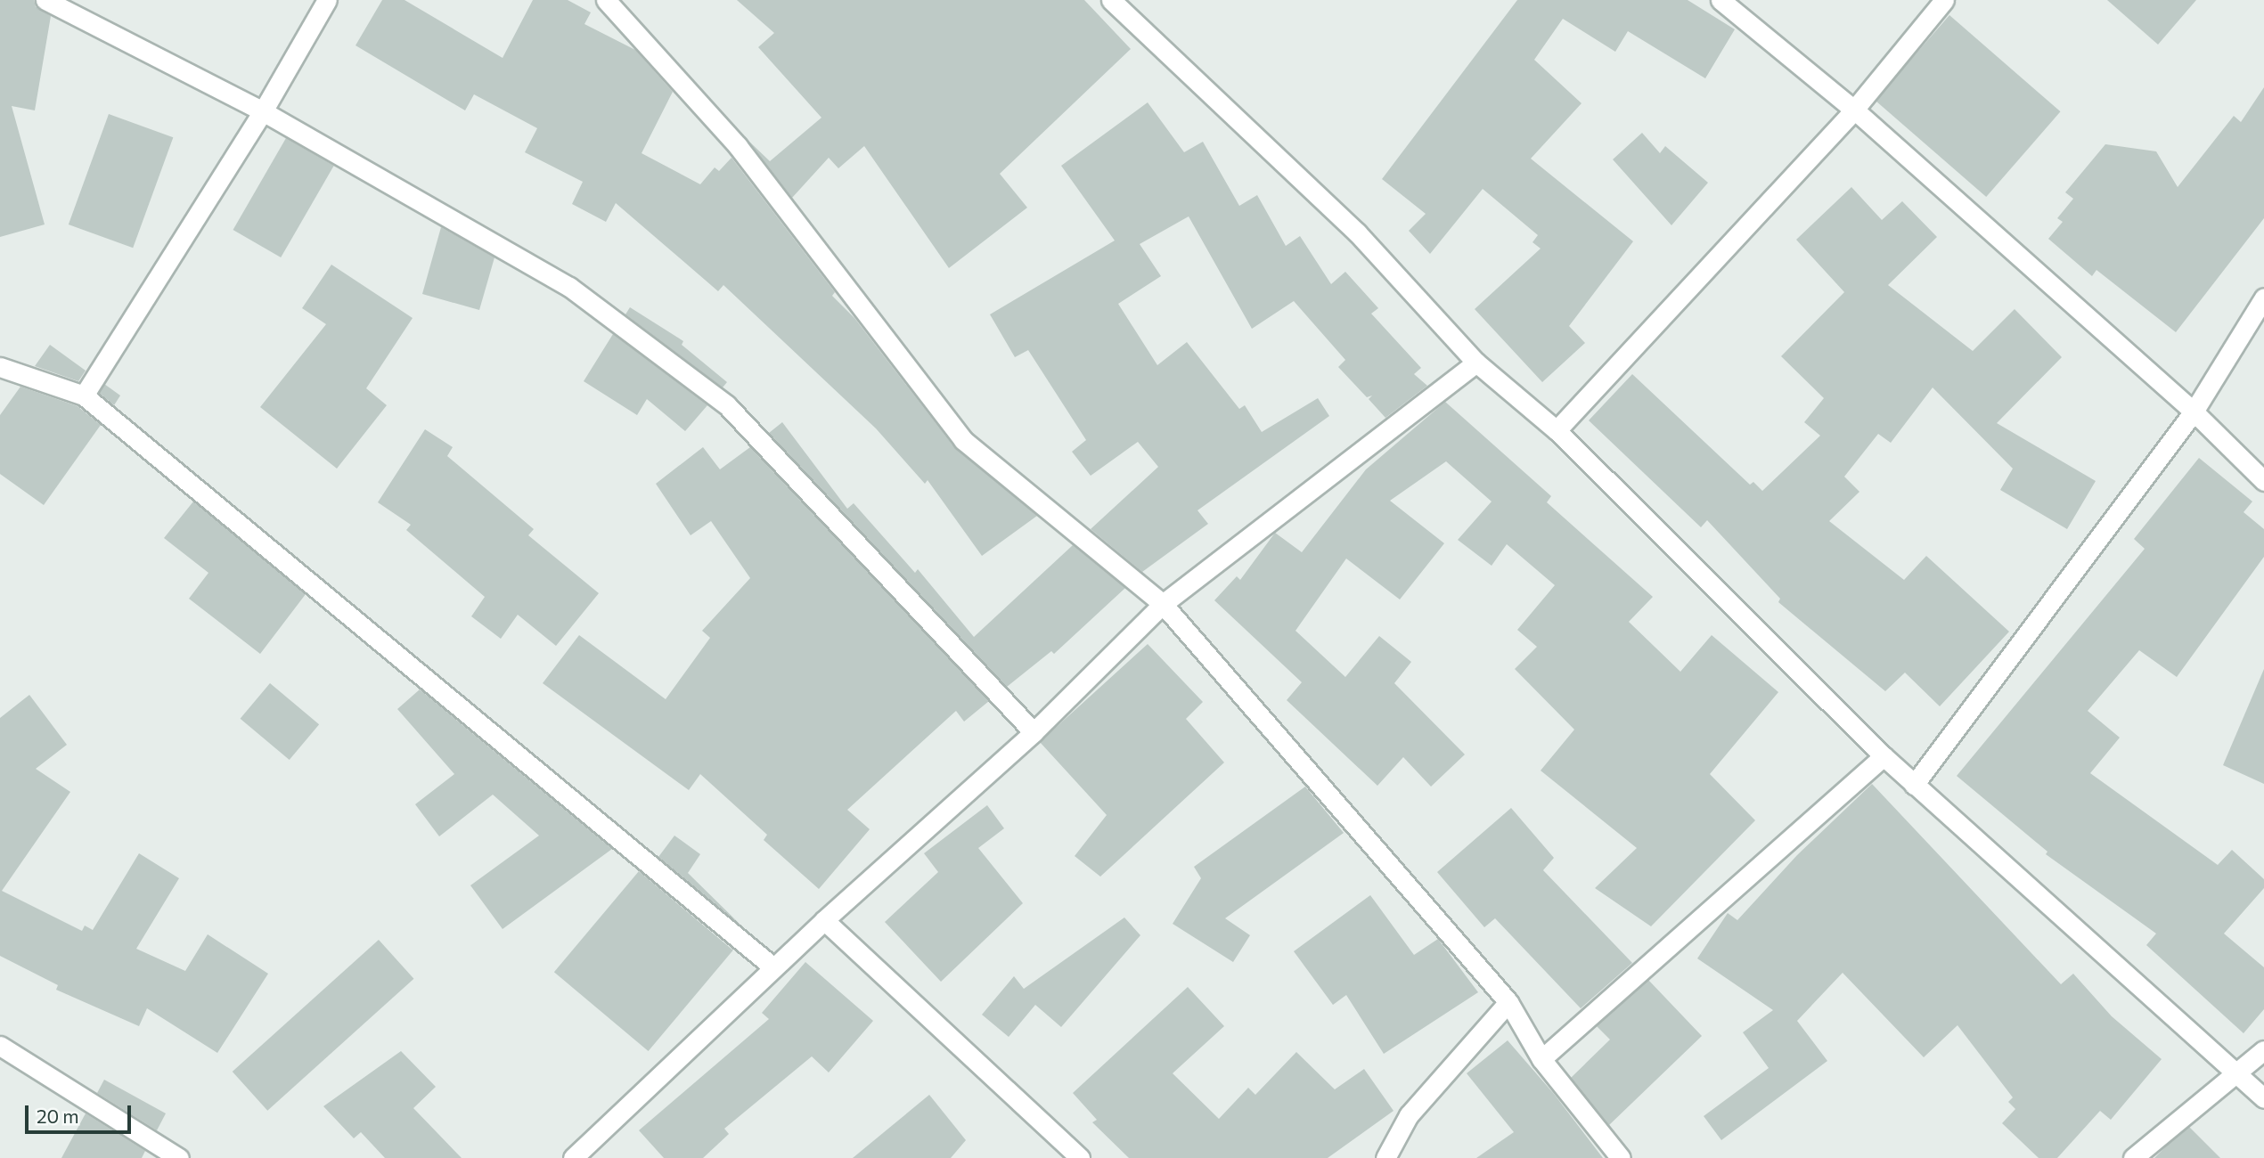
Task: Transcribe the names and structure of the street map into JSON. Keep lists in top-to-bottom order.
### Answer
{
  "scale_bar": "20 m"
}
